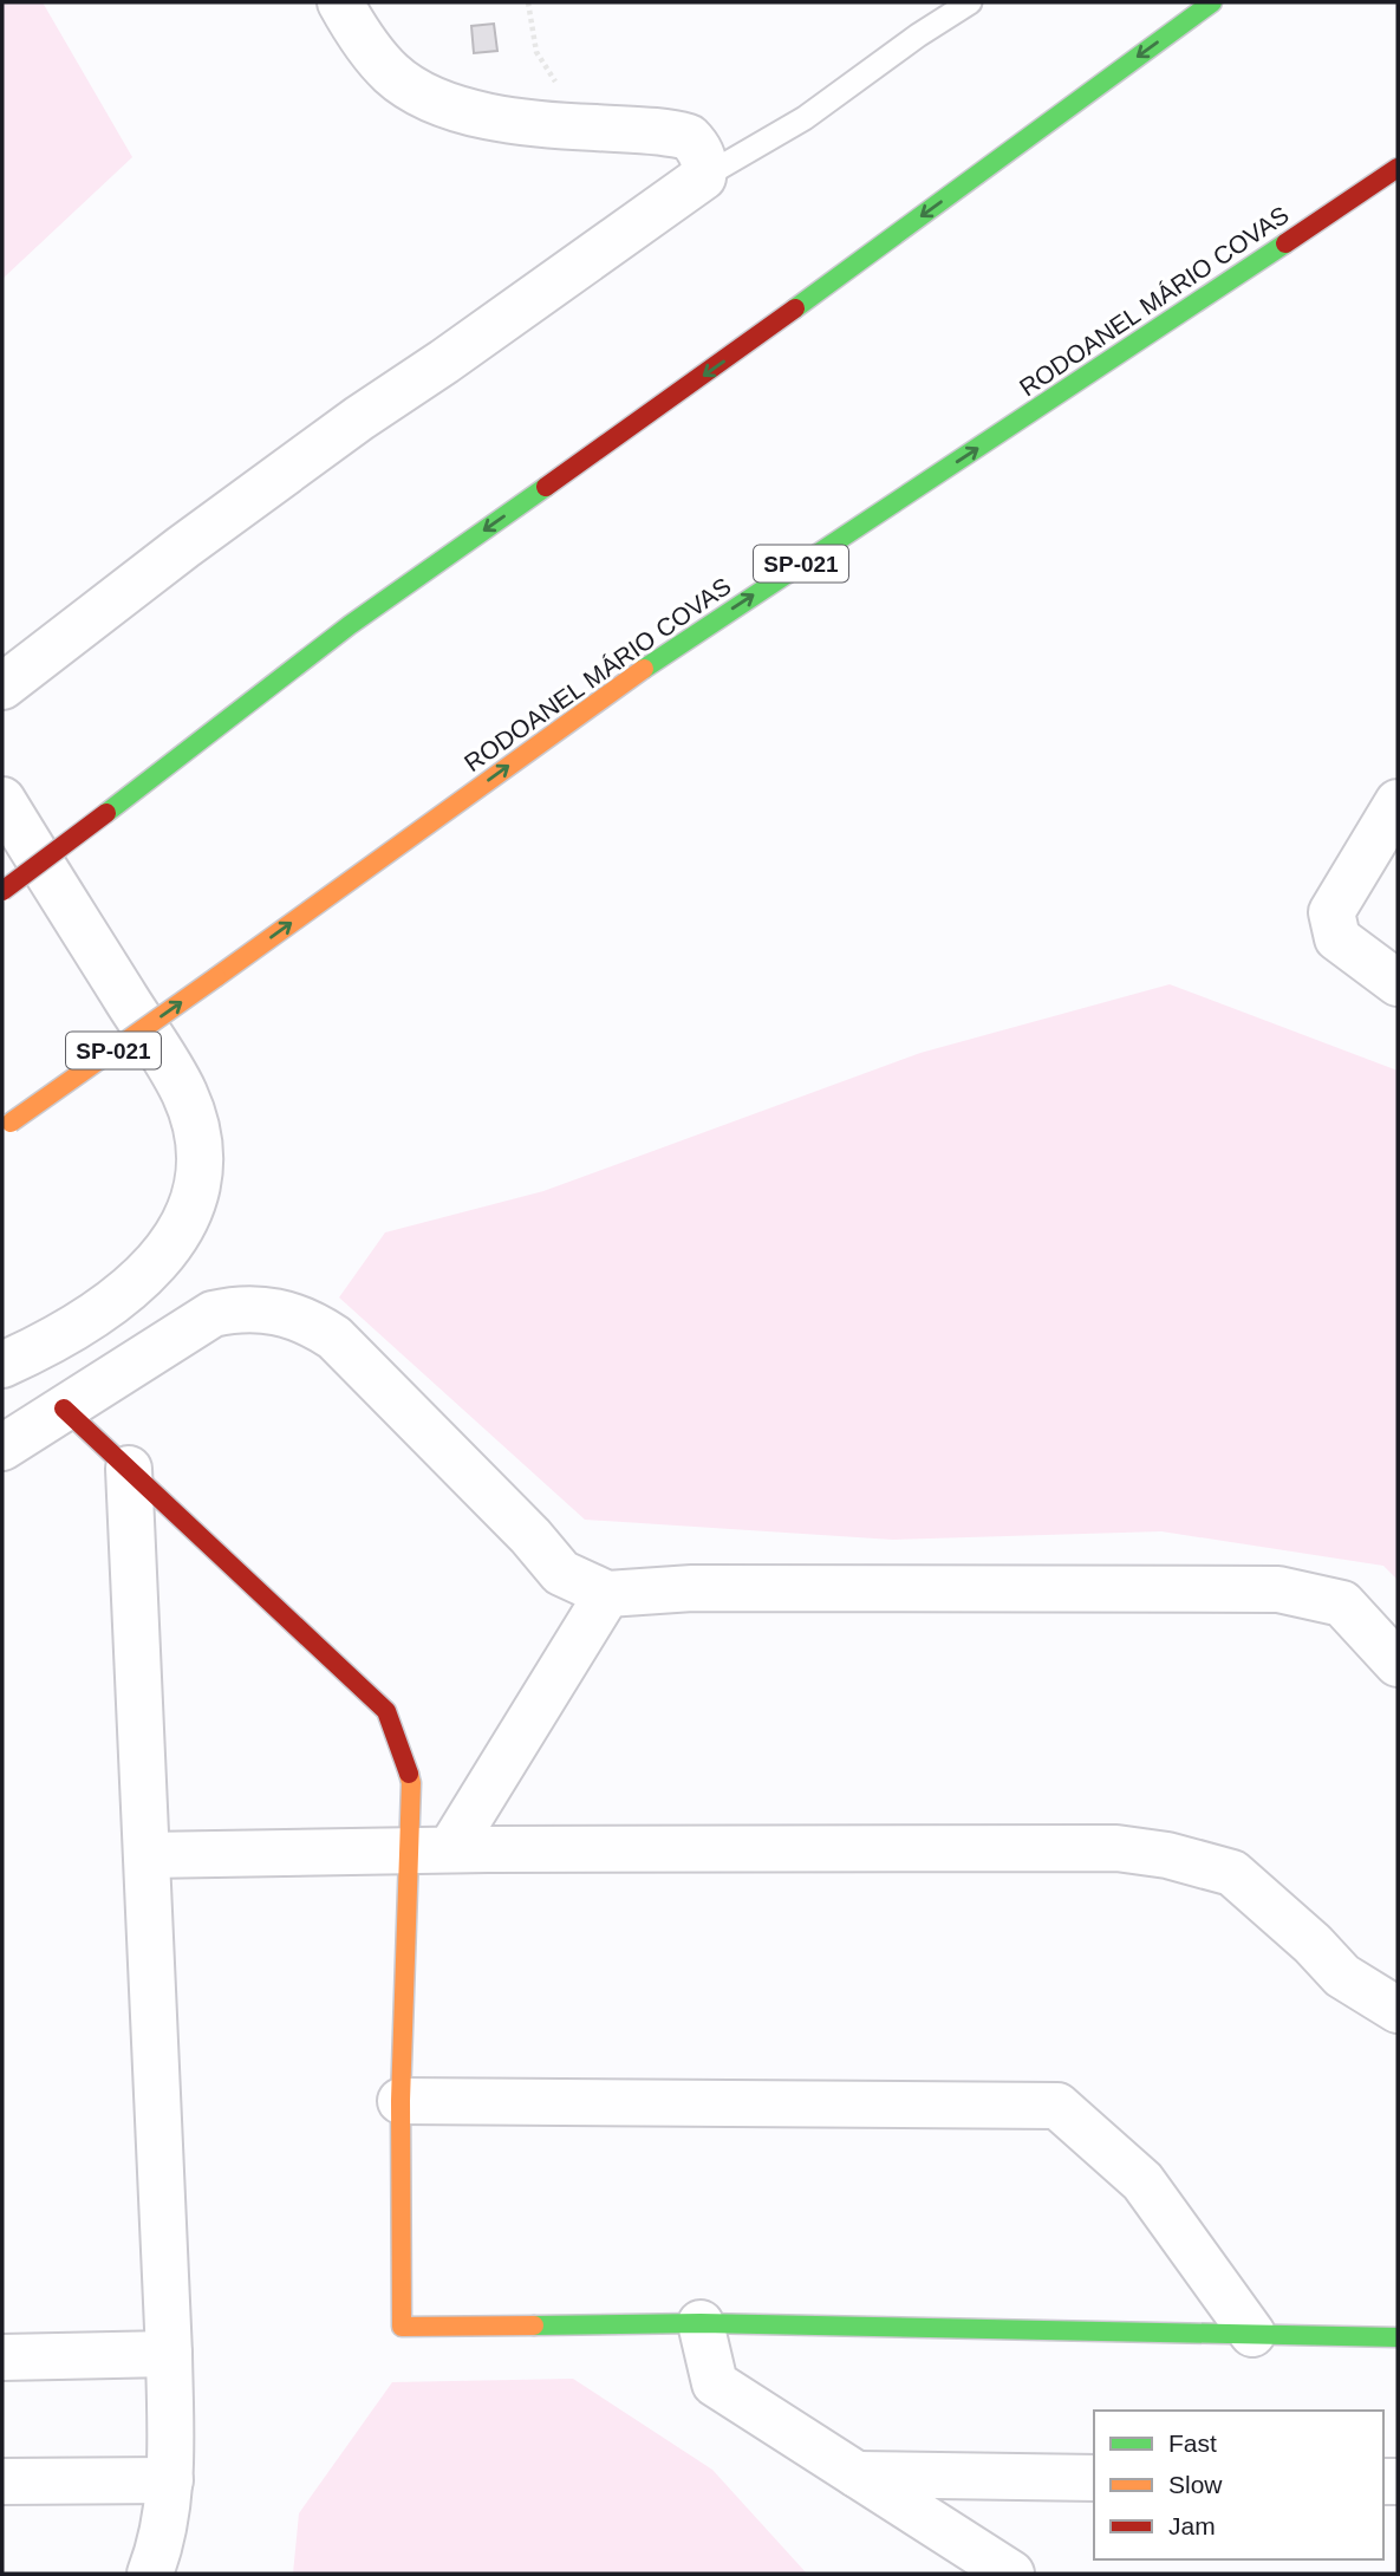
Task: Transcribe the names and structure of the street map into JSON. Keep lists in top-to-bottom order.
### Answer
{
  "streets": {
    "main road": ["RODOANEL MÁRIO COVAS", "SP-021"]
  },
  "one_way": ["RODOANEL MÁRIO COVAS"],
  "legend": ["Fast", "Slow", "Jam"]
}
